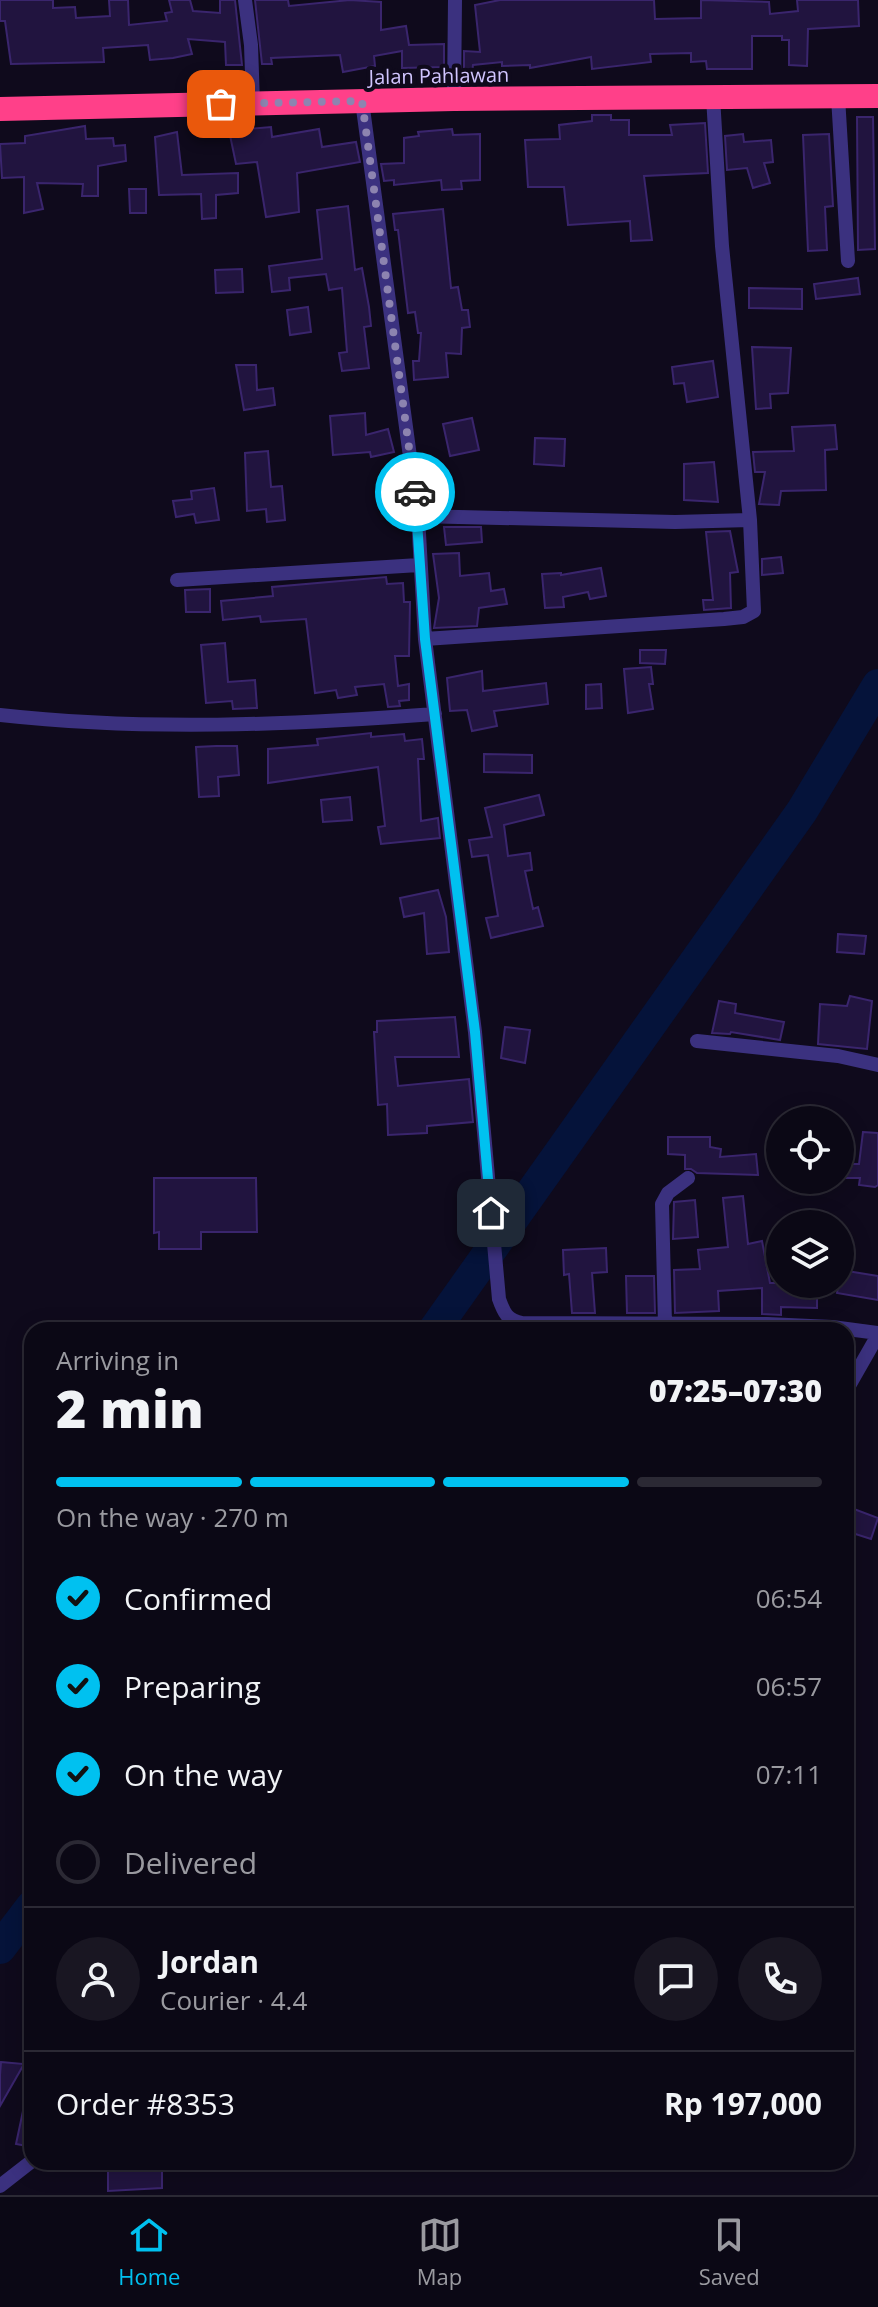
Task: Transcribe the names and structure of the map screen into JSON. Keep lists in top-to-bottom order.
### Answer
{
  "streets": {
    "highway": ["Jalan Pahlawan"]
  },
  "page": {
    "heading": ["2 min", "Arriving in", "07:25–07:30"],
    "panel": [
      "Jordan",
      "Courier · 4.4",
      "Order #8353",
      "Rp 197,000"
    ],
    "bar": "On the way · 270 m",
    "list": [
      ["Confirmed", "06:54"],
      ["Preparing", "06:57"],
      ["On the way", "07:11"],
      "Delivered"
    ],
    "tabs": ["Home", "Map", "Saved"]
  }
}
